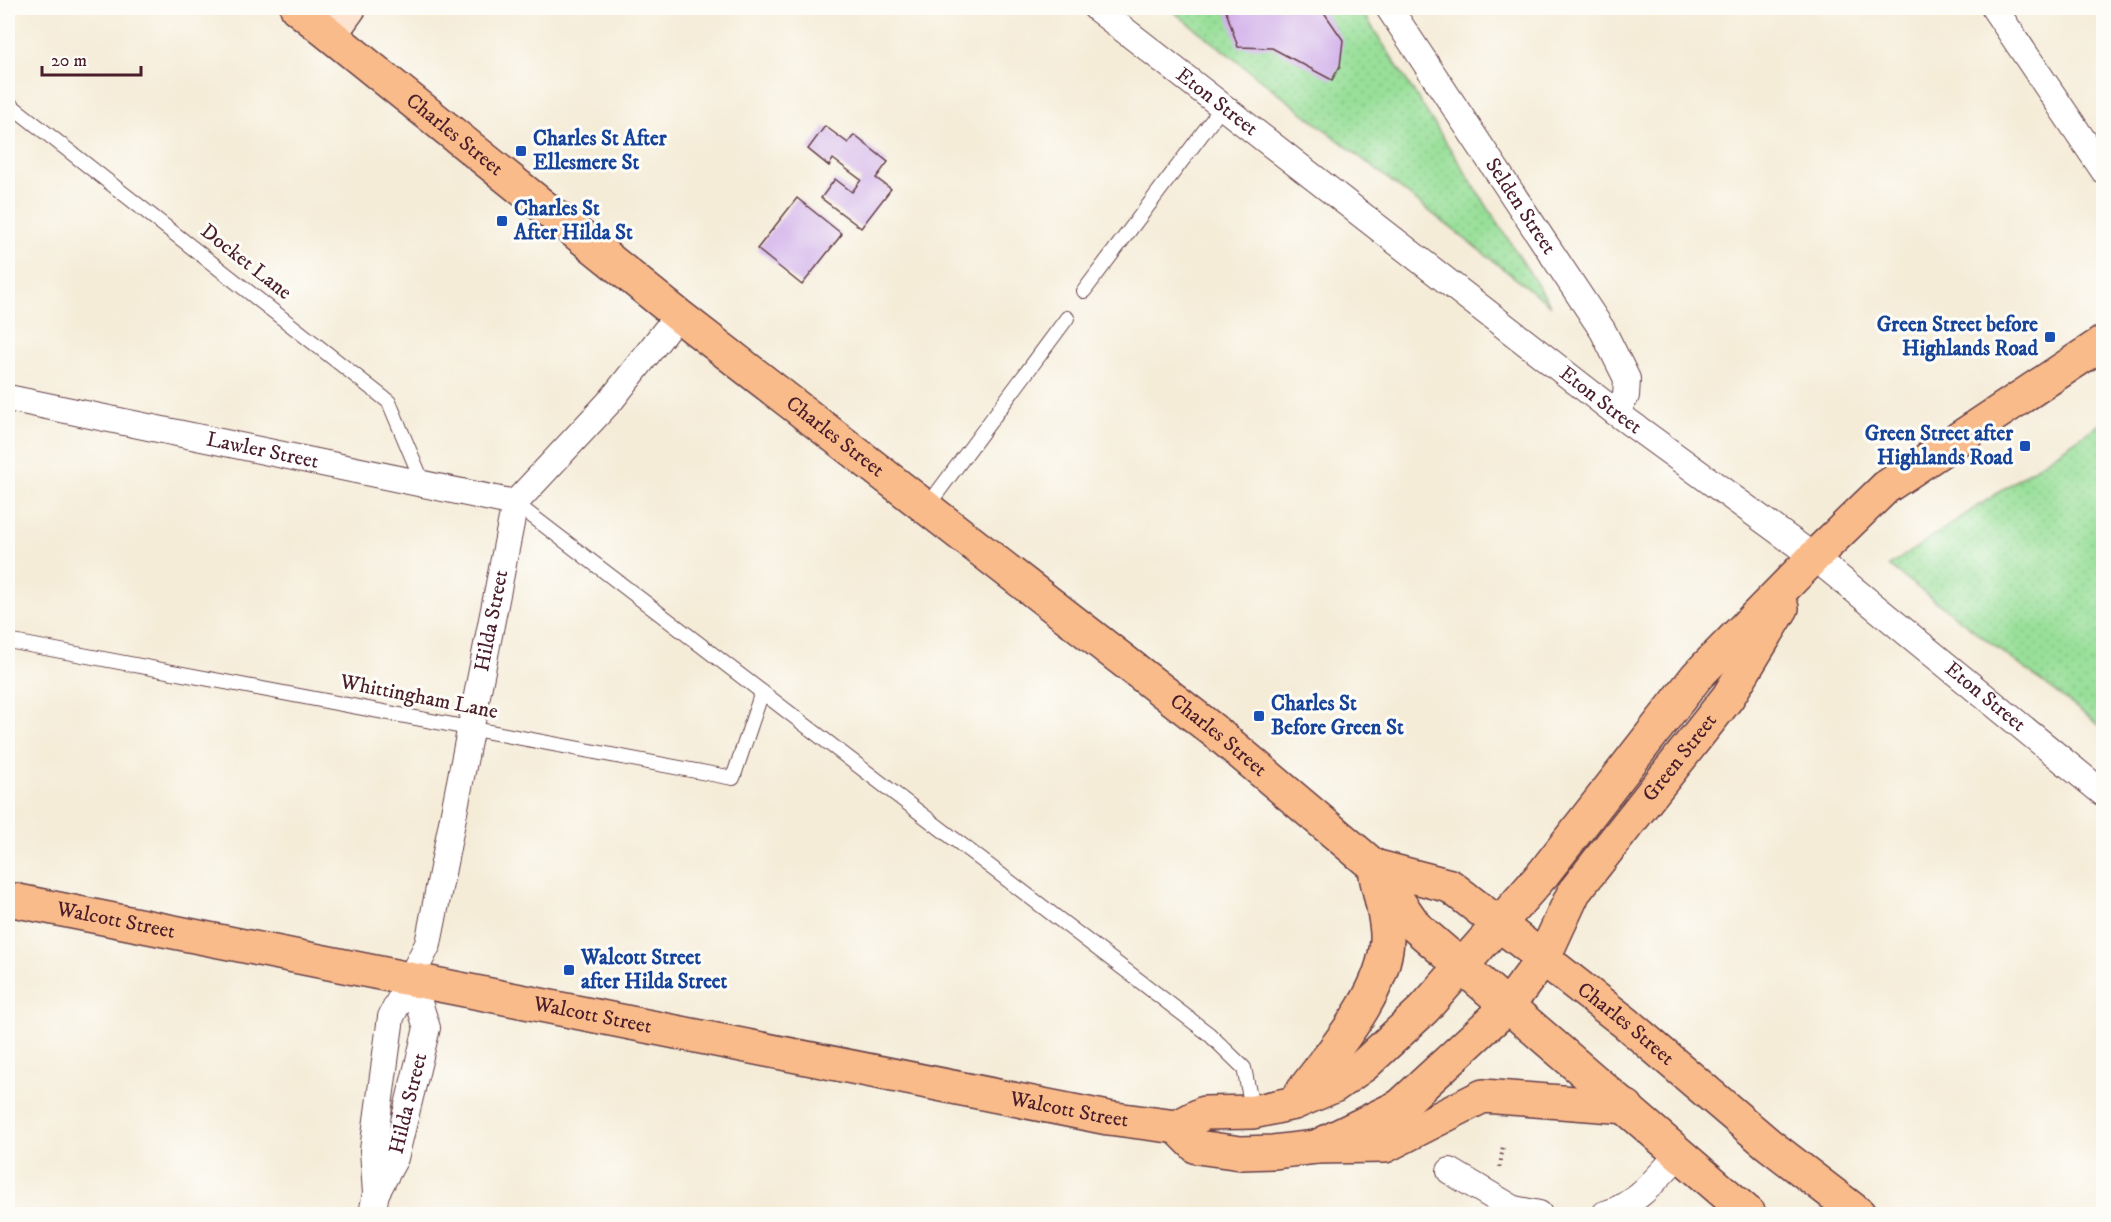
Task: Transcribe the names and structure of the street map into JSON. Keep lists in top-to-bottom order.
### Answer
{
  "streets": {
    "main road": ["Charles Street", "Green Street", "Walcott Street"],
    "street": [
      "Eton Street",
      "Selden Street",
      "Lawler Street",
      "Hilda Street"
    ],
    "lane": ["Docket Lane", "Whittingham Lane"]
  },
  "crossings": [
    ["Eton Street", "Selden Street"],
    ["Eton Street", "Green Street"],
    ["Charles Street", "Green Street"],
    ["Docket Lane", "Lawler Street"],
    ["Lawler Street", "Hilda Street"],
    ["Hilda Street", "Whittingham Lane"],
    ["Hilda Street", "Walcott Street"]
  ],
  "places": {
    "transit": [
      "Charles St After Ellesmere St",
      "Charles St After Hilda St",
      "Green Street before Highlands Road",
      "Green Street after Highlands Road",
      "Charles St Before Green St",
      "Walcott Street after Hilda Street"
    ]
  },
  "scale_bar": "20 m"
}
